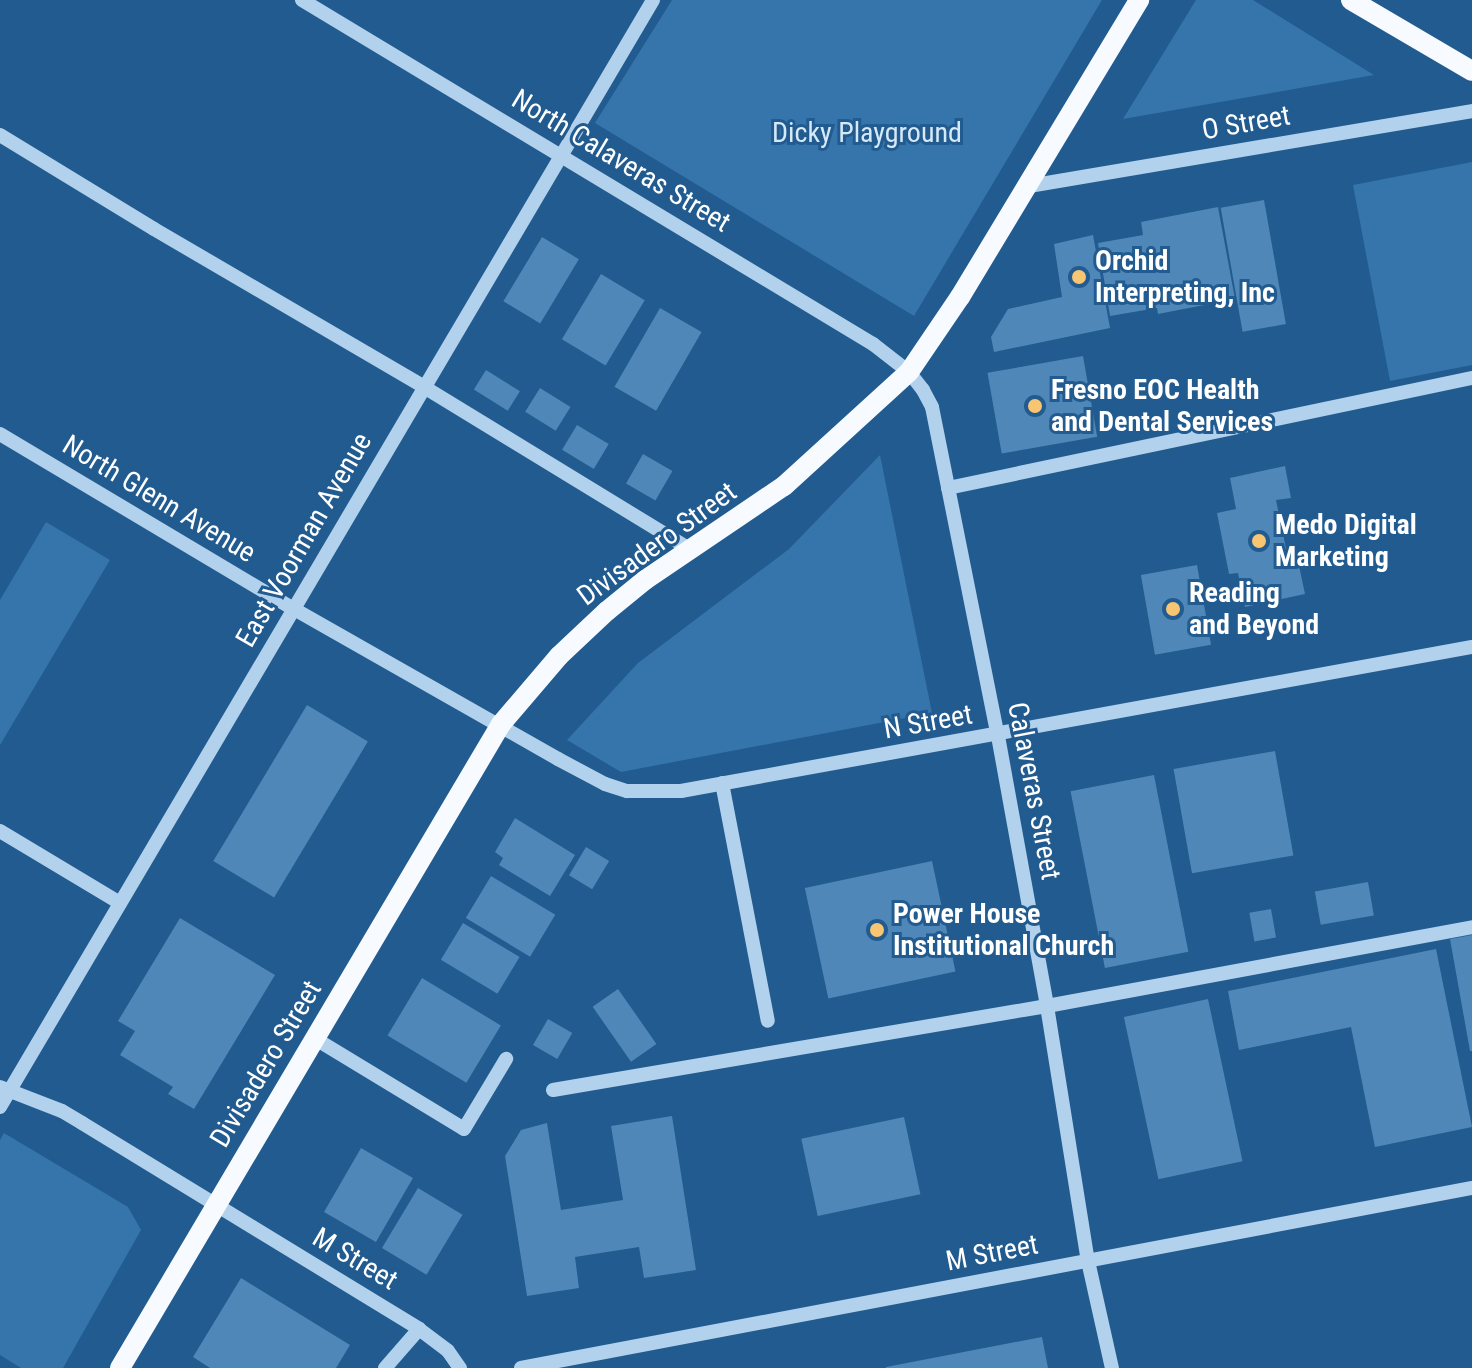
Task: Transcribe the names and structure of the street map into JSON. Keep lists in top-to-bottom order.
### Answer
{
  "streets": {
    "main road": ["Divisadero Street"],
    "street": [
      "O Street",
      "North Calaveras Street",
      "North Glenn Avenue",
      "East Voorman Avenue",
      "N Street",
      "Calaveras Street",
      "M Street"
    ]
  },
  "crossings": [
    ["O Street", "Divisadero Street"],
    ["North Calaveras Street", "East Voorman Avenue"],
    ["North Calaveras Street", "Divisadero Street"],
    ["North Calaveras Street", "Calaveras Street"],
    ["North Glenn Avenue", "East Voorman Avenue"],
    ["North Glenn Avenue", "Divisadero Street"],
    ["North Glenn Avenue", "N Street"],
    ["East Voorman Avenue", "M Street"],
    ["Divisadero Street", "N Street"],
    ["Divisadero Street", "Calaveras Street"],
    ["Divisadero Street", "M Street"],
    ["N Street", "Calaveras Street"],
    ["Calaveras Street", "M Street"]
  ],
  "parks": ["Dicky Playground"],
  "places": [
    "Orchid Interpreting, Inc",
    "Fresno EOC Health and Dental Services",
    "Medo Digital Marketing",
    "Reading and Beyond",
    "Power House Institutional Church"
  ]
}
